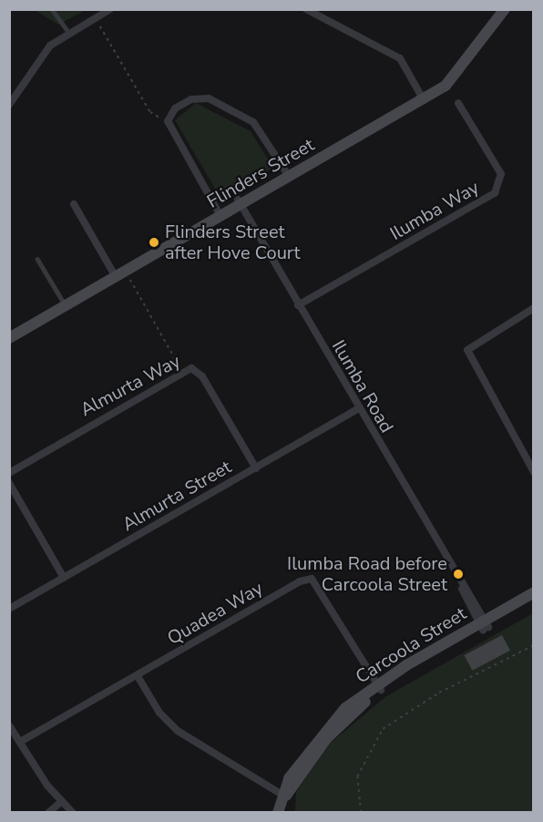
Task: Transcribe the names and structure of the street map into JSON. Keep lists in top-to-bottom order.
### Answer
{
  "streets": {
    "main road": ["Flinders Street", "Carcoola Street"],
    "street": [
      "Ilumba Way",
      "Almurta Way",
      "Ilumba Road",
      "Almurta Street",
      "Quadea Way"
    ]
  },
  "crossings": [
    ["Flinders Street", "Ilumba Road"],
    ["Ilumba Way", "Ilumba Road"],
    ["Almurta Way", "Almurta Street"],
    ["Ilumba Road", "Almurta Street"],
    ["Ilumba Road", "Carcoola Street"],
    ["Quadea Way", "Carcoola Street"]
  ],
  "places": ["Flinders Street after Hove Court", "Ilumba Road before Carcoola Street"]
}
